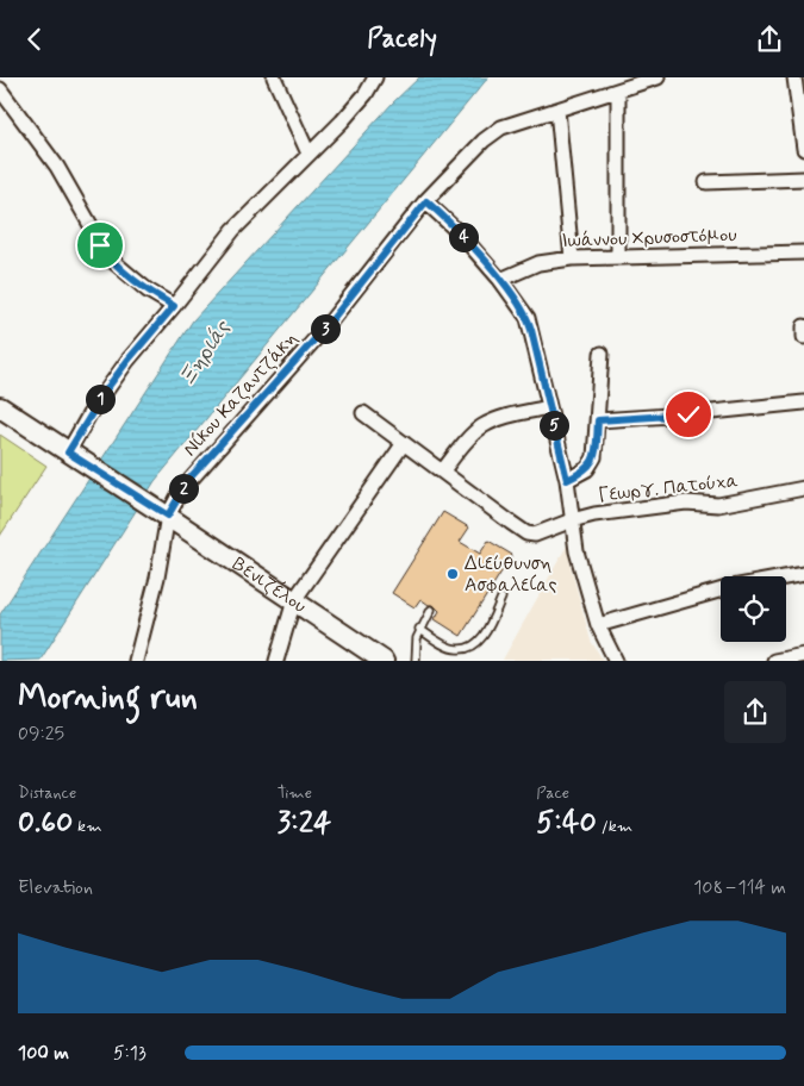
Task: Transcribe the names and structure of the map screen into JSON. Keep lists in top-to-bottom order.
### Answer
{
  "streets": {
    "main road": ["Βενιζέλου"],
    "street": ["Ιωάννου Χρυσοστόμου", "Νίκου Καζαντζάκη", "Γεωργ. Πατούχα"]
  },
  "crossings": [
    ["Νίκου Καζαντζάκη", "Βενιζέλου"]
  ],
  "water": ["Ξηριάς"],
  "places": ["Διεύθυνση Ασφαλείας"],
  "page": {
    "header": "Pacely",
    "pins": [
      "4",
      "3",
      "1",
      "5",
      "2"
    ],
    "heading": ["Morning run", "09:25"],
    "stats": [
      ["Distance", "0.60 km"],
      ["Time", "3:24"],
      ["Pace", "5:40 /km"]
    ],
    "chart": ["Elevation", "108–114 m"],
    "list": [
      {
        "name": "100 m",
        "note": "5:13"
      }
    ]
  }
}
